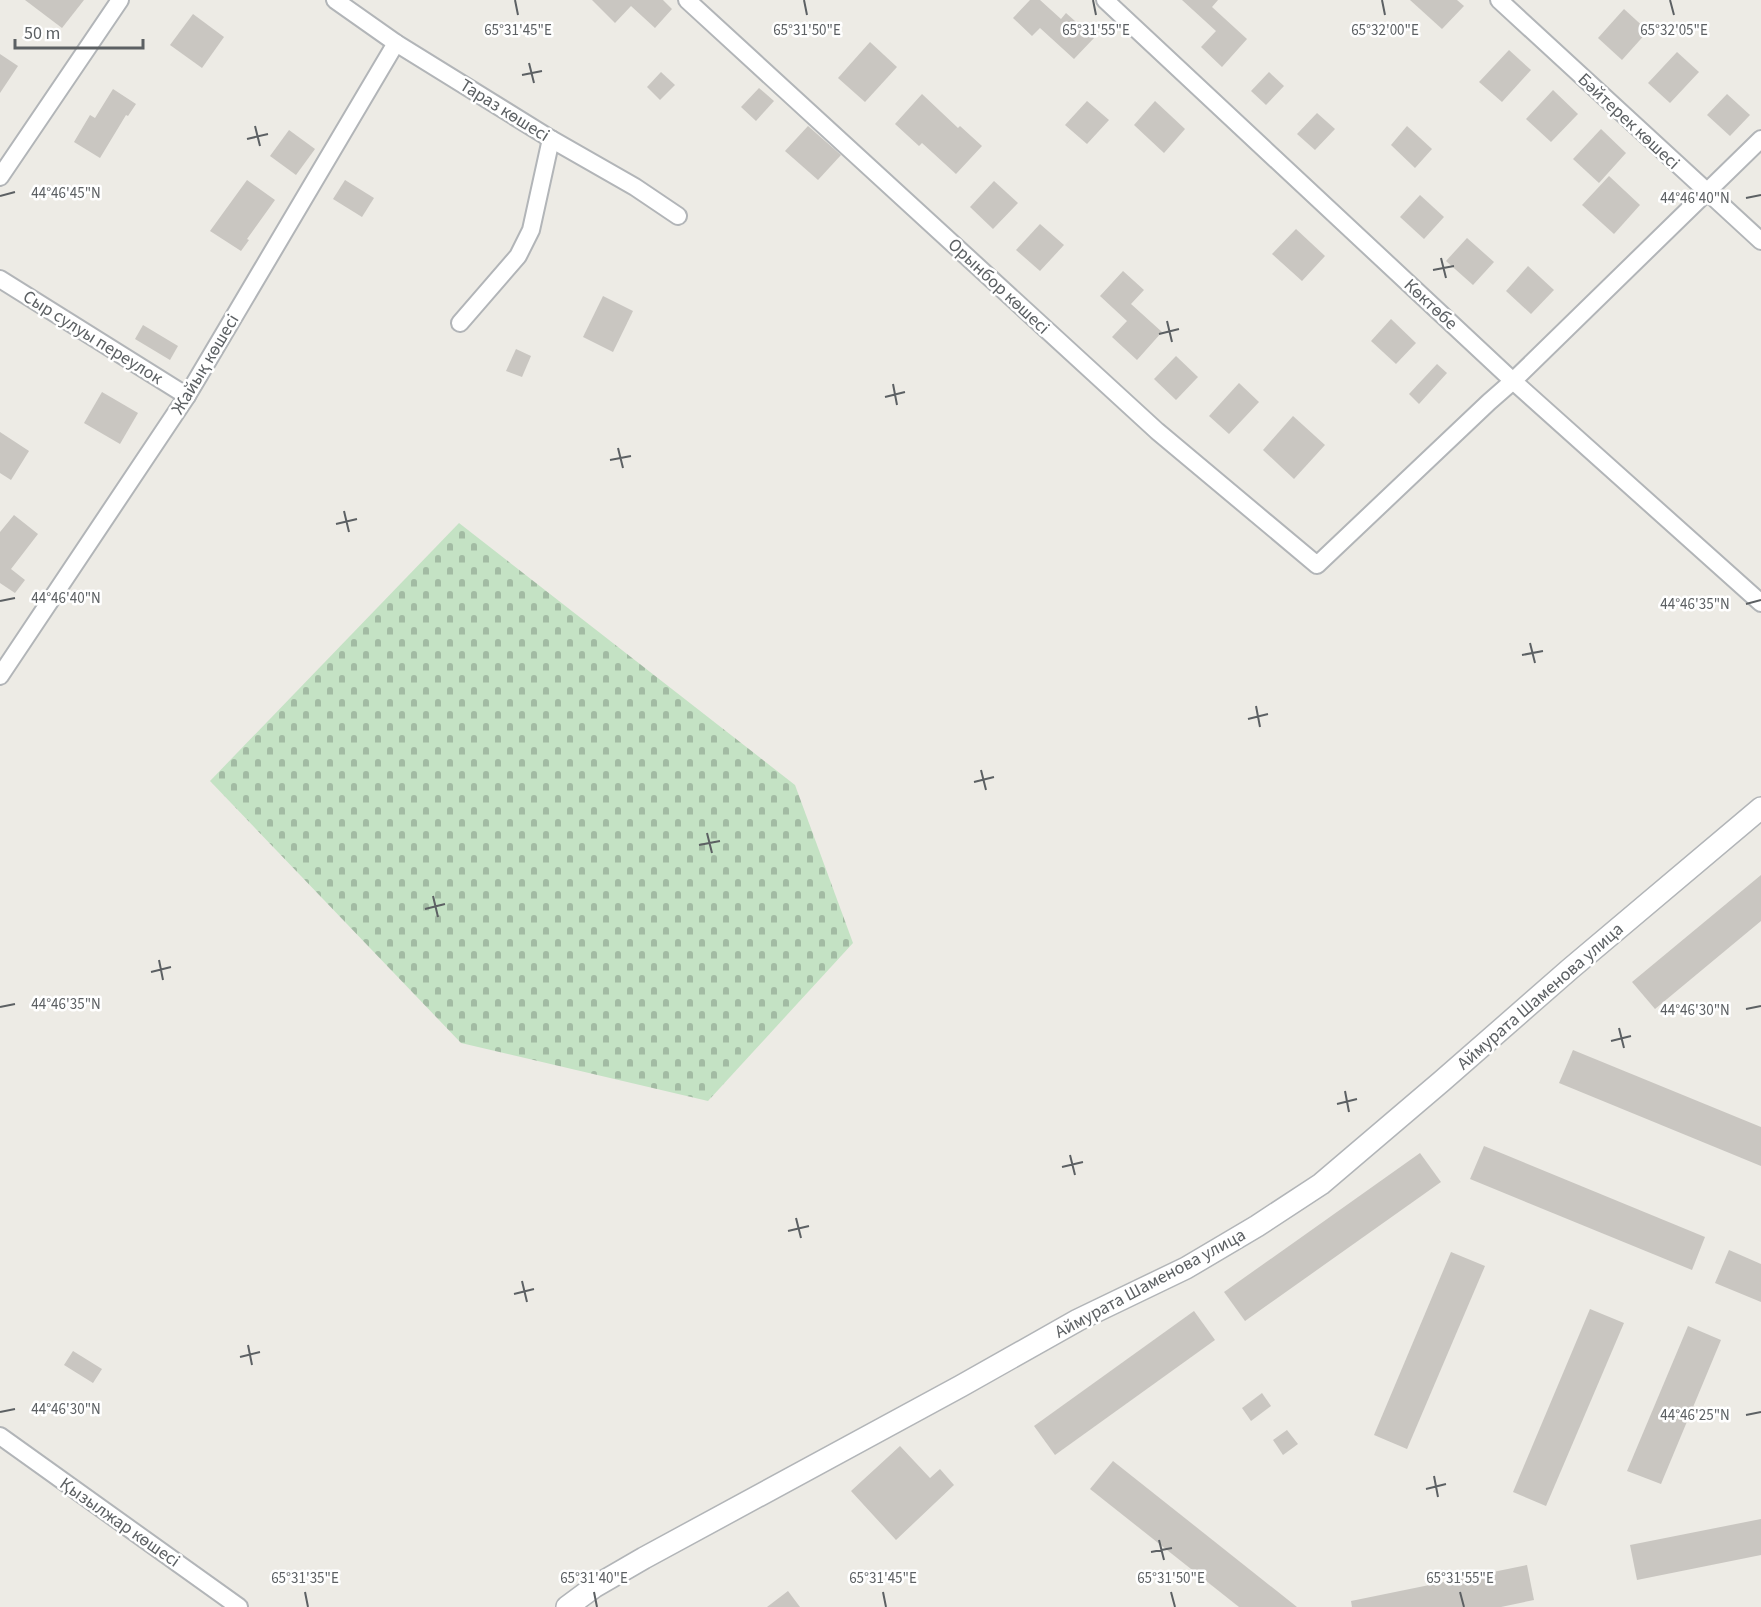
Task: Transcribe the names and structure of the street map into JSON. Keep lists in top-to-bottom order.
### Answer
{
  "streets": {
    "street": [
      "Тараз көшесі",
      "Бәйтерек көшесі",
      "Орынбор көшесі",
      "Көктөбе",
      "Сыр сулуы переулок",
      "Жайық көшесі",
      "Аймурата Шаменова улица",
      "Қызылжар көшесі"
    ]
  },
  "crossings": [
    ["Тараз көшесі", "Жайық көшесі"],
    ["Орынбор көшесі", "Көктөбе"],
    ["Сыр сулуы переулок", "Жайық көшесі"]
  ],
  "scale_bar": "50 m",
  "coordinates": [
    "65°31'45\"E",
    "65°31'50\"E",
    "65°31'55\"E",
    "65°32'00\"E",
    "65°32'05\"E",
    "44°46'45\"N",
    "44°46'40\"N",
    "44°46'35\"N",
    "44°46'30\"N",
    "44°46'25\"N",
    "65°31'35\"E",
    "65°31'40\"E"
  ]
}
